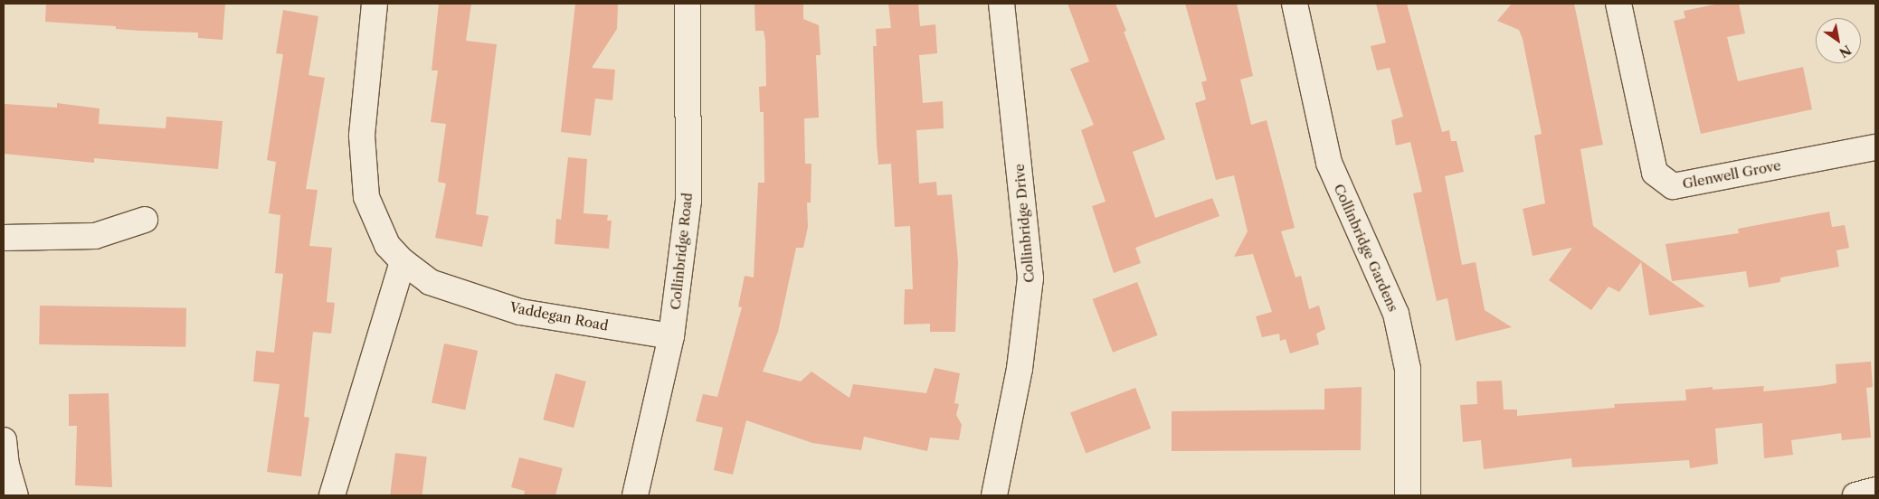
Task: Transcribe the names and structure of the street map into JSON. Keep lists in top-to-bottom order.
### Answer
{
  "streets": {
    "street": [
      "Glenwell Grove",
      "Collinbridge Drive",
      "Collinbridge Gardens",
      "Collinbridge Road",
      "Vaddegan Road"
    ]
  },
  "crossings": [
    ["Collinbridge Road", "Vaddegan Road"]
  ],
  "north": "bottom right"
}
